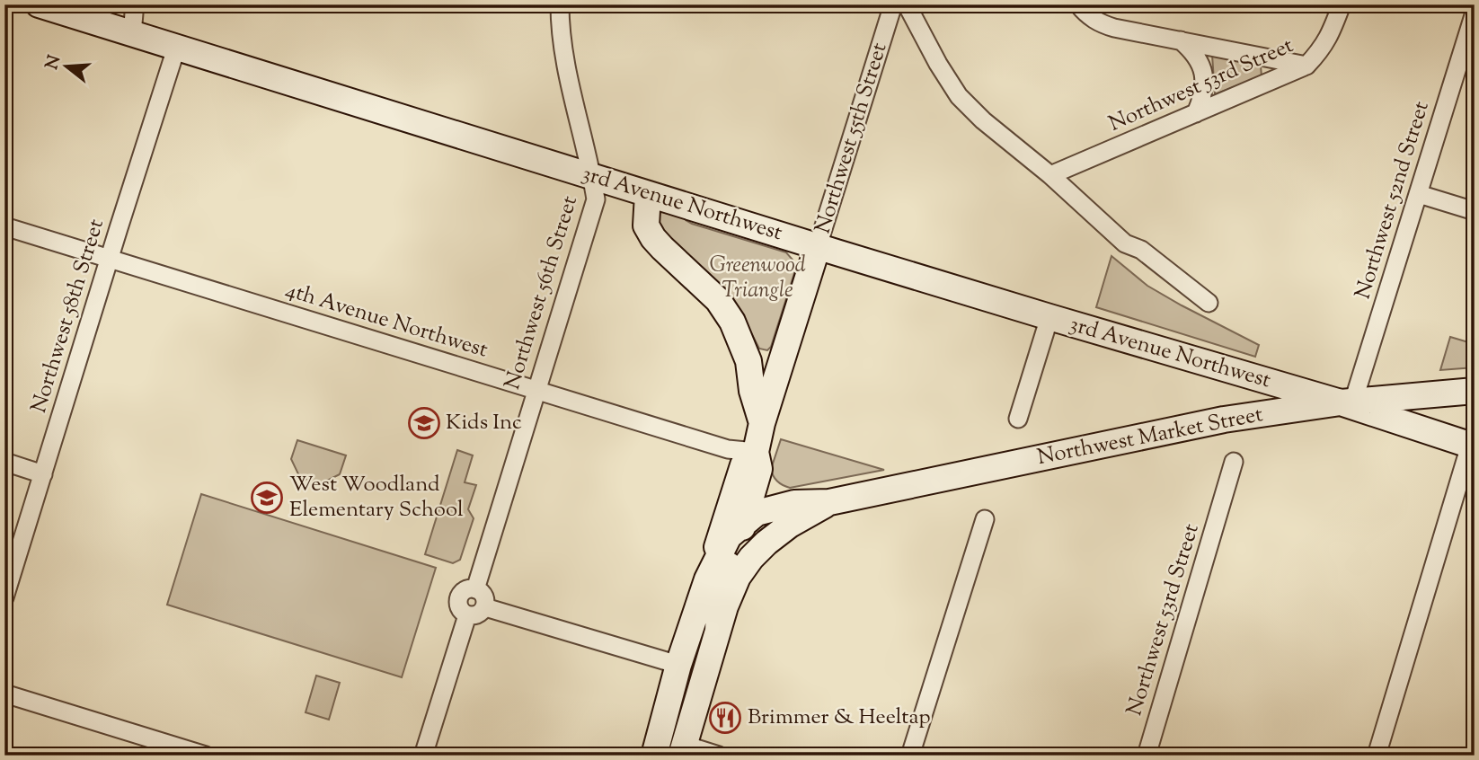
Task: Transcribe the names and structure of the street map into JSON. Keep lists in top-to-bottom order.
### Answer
{
  "streets": {
    "street": [
      "Northwest 53rd Street",
      "Northwest 55th Street",
      "Northwest 52nd Street",
      "3rd Avenue Northwest",
      "Northwest 56th Street",
      "Northwest 58th Street",
      "4th Avenue Northwest",
      "Northwest Market Street"
    ]
  },
  "crossings": [
    ["Northwest 55th Street", "3rd Avenue Northwest"],
    ["Northwest 55th Street", "4th Avenue Northwest"],
    ["Northwest 55th Street", "Northwest Market Street"],
    ["Northwest 52nd Street", "3rd Avenue Northwest"],
    ["Northwest 52nd Street", "Northwest Market Street"],
    ["3rd Avenue Northwest", "Northwest 56th Street"],
    ["3rd Avenue Northwest", "Northwest 58th Street"],
    ["3rd Avenue Northwest", "Northwest Market Street"],
    ["Northwest 56th Street", "4th Avenue Northwest"],
    ["Northwest 58th Street", "4th Avenue Northwest"]
  ],
  "parks": ["Greenwood Triangle"],
  "places": {
    "school or university": ["Kids Inc", "West Woodland Elementary School"],
    "restaurant": ["Brimmer & Heeltap"]
  },
  "north": "left"
}
